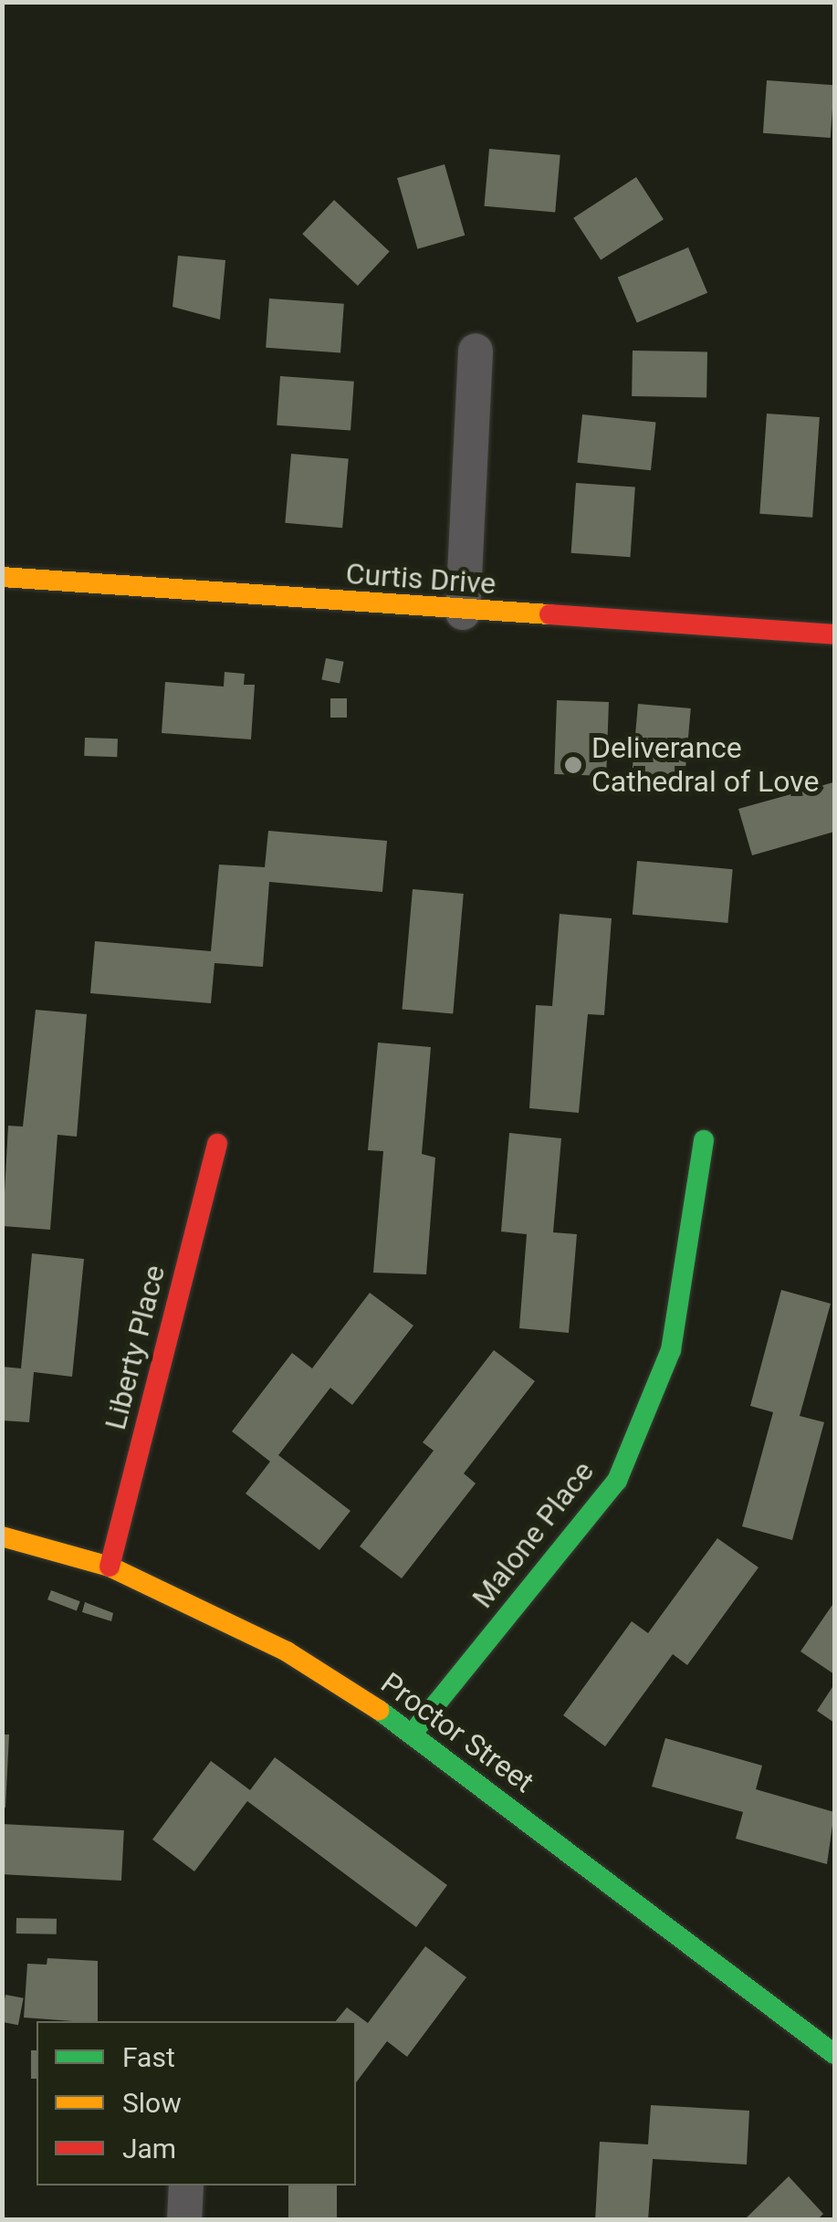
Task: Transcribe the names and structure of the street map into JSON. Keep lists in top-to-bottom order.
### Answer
{
  "streets": {
    "street": [
      "Curtis Drive",
      "Liberty Place",
      "Malone Place",
      "Proctor Street"
    ]
  },
  "crossings": [
    ["Liberty Place", "Proctor Street"],
    ["Malone Place", "Proctor Street"]
  ],
  "places": ["Deliverance Cathedral of Love"],
  "legend": ["Fast", "Slow", "Jam"]
}
